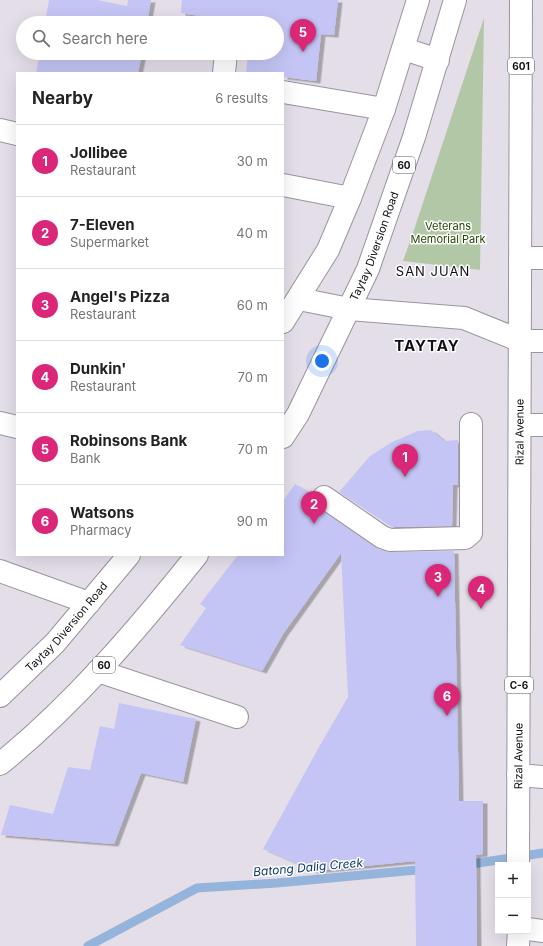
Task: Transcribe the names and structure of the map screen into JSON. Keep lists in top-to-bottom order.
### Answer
{
  "streets": {
    "main road": [
      "601",
      "60",
      "Taytay Diversion Road",
      "Rizal Avenue",
      "C-6"
    ]
  },
  "districts": ["SAN JUAN", "TAYTAY"],
  "water": ["Batong Dalig Creek"],
  "parks": ["Veterans Memorial Park"],
  "page": {
    "search": "Search here",
    "pins": [
      "5",
      "1",
      "2",
      "3",
      "4",
      "6"
    ],
    "heading": ["Nearby", "6 results"],
    "list": [
      {
        "mark": "1",
        "name": "Jollibee",
        "note": "Restaurant",
        "value": "30 m"
      },
      {
        "mark": "2",
        "name": "7-Eleven",
        "note": "Supermarket",
        "value": "40 m"
      },
      {
        "mark": "3",
        "name": "Angel's Pizza",
        "note": "Restaurant",
        "value": "60 m"
      },
      {
        "mark": "4",
        "name": "Dunkin'",
        "note": "Restaurant",
        "value": "70 m"
      },
      {
        "mark": "5",
        "name": "Robinsons Bank",
        "note": "Bank",
        "value": "70 m"
      },
      {
        "mark": "6",
        "name": "Watsons",
        "note": "Pharmacy",
        "value": "90 m"
      }
    ],
    "map_buttons": ["+", "−"]
  }
}
